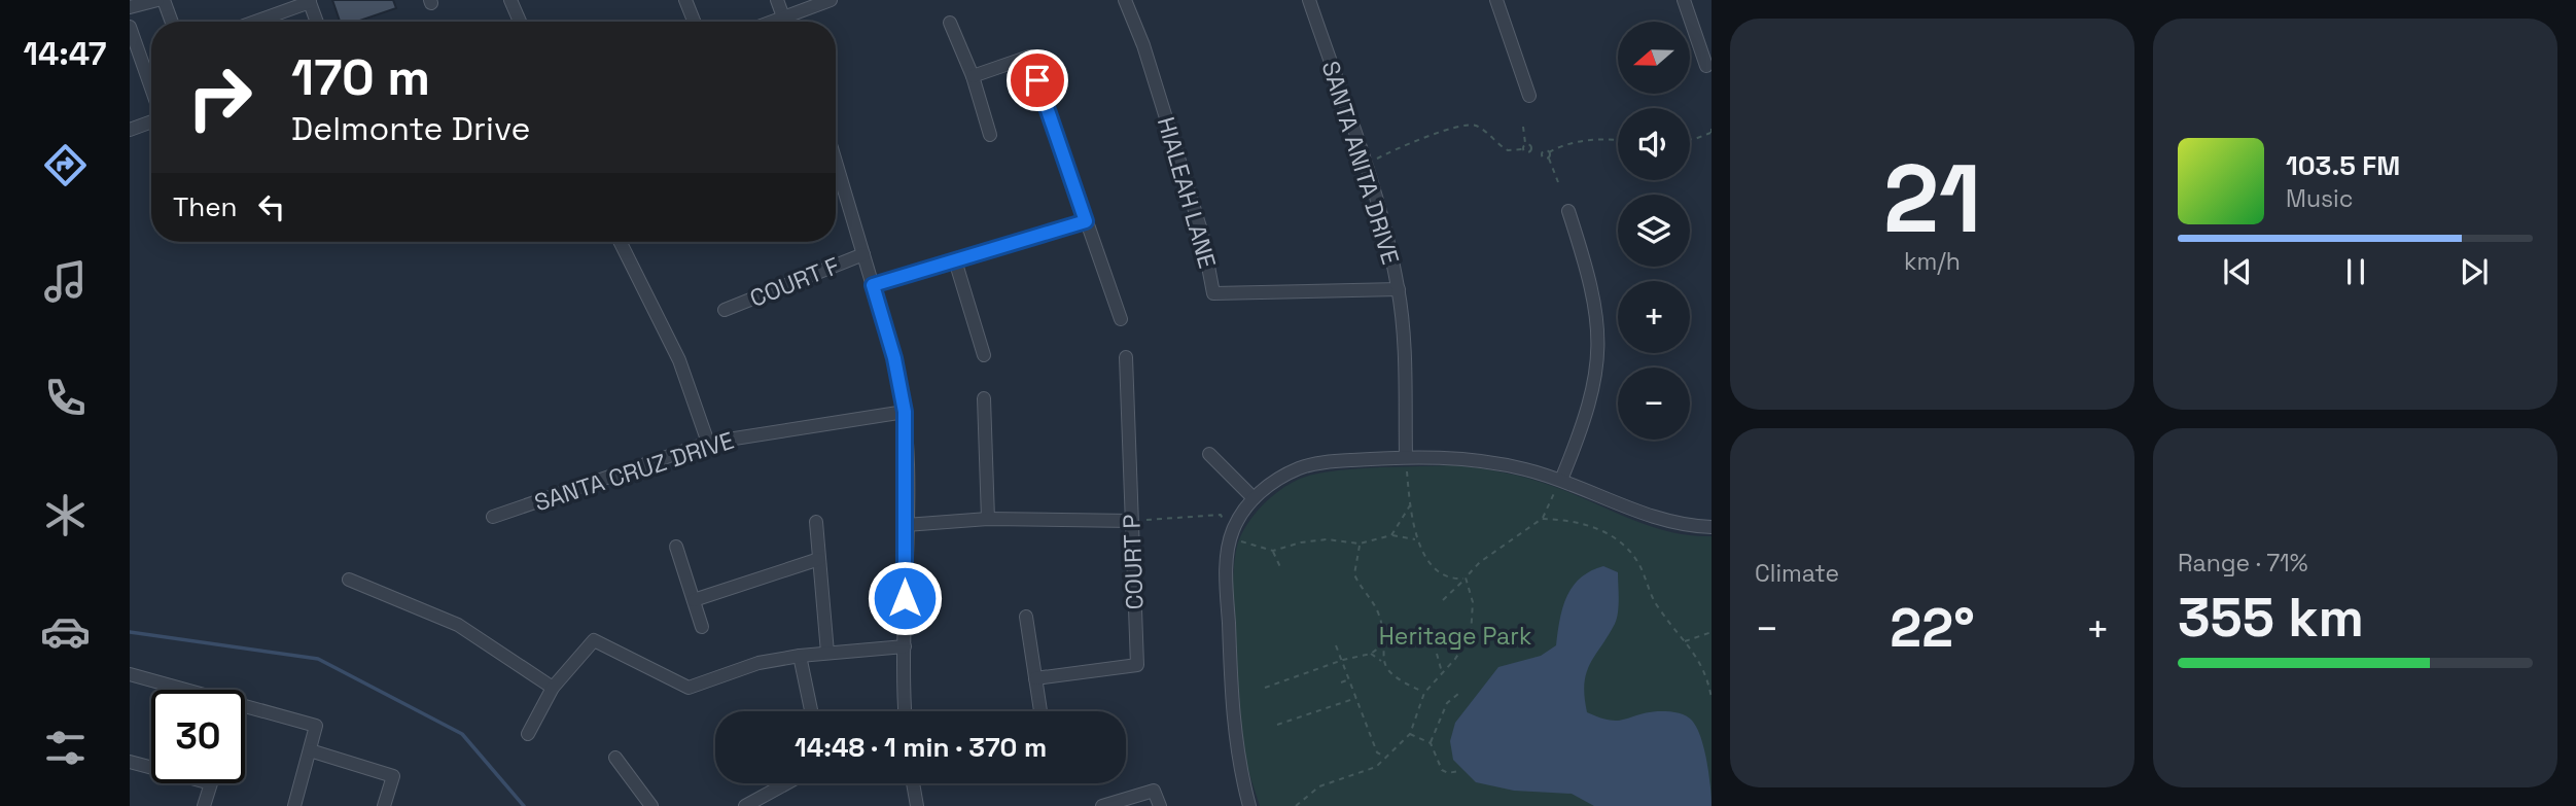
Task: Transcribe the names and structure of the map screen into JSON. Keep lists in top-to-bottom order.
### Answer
{
  "streets": {
    "street": [
      "SANTA ANITA DRIVE",
      "HIALEAH LANE",
      "COURT F",
      "SANTA CRUZ DRIVE",
      "COURT P"
    ]
  },
  "crossings": [
    ["SANTA ANITA DRIVE", "HIALEAH LANE"]
  ],
  "parks": ["Heritage Park"],
  "north": "left",
  "page": {
    "tabs": "14:47",
    "tile": [
      ["21", "km/h"],
      "Climate",
      ["Range · 71%", "355 km"]
    ],
    "map_buttons": ["+", "−"],
    "turn": ["170 m", "Delmonte Drive"],
    "song": ["103.5 FM", "Music"],
    "then": "Then",
    "heat": ["−", "22°", "+"],
    "limit": "30",
    "trip": "14:48 · 1 min · 370 m"
  }
}
